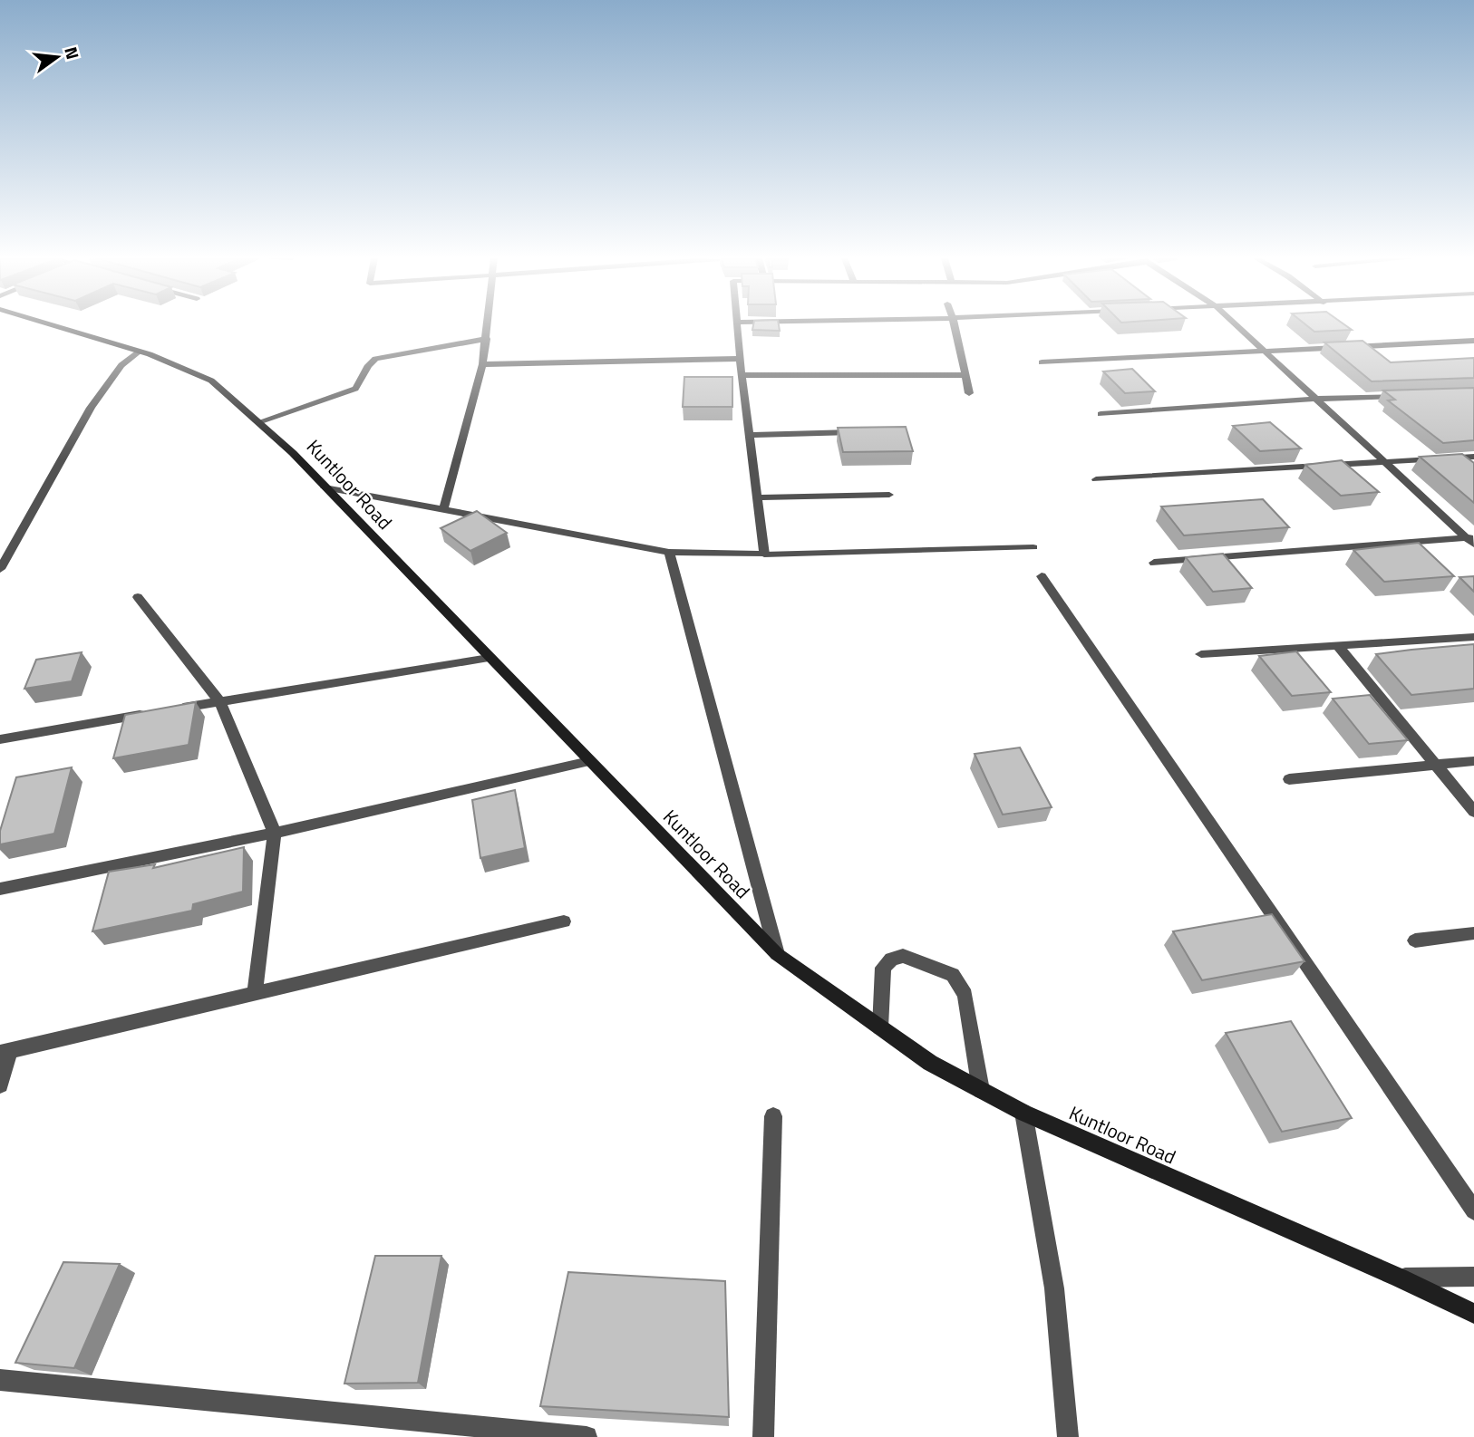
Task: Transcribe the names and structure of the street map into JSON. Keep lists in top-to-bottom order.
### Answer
{
  "streets": {
    "street": ["Kuntloor Road"]
  },
  "north": "right"
}
